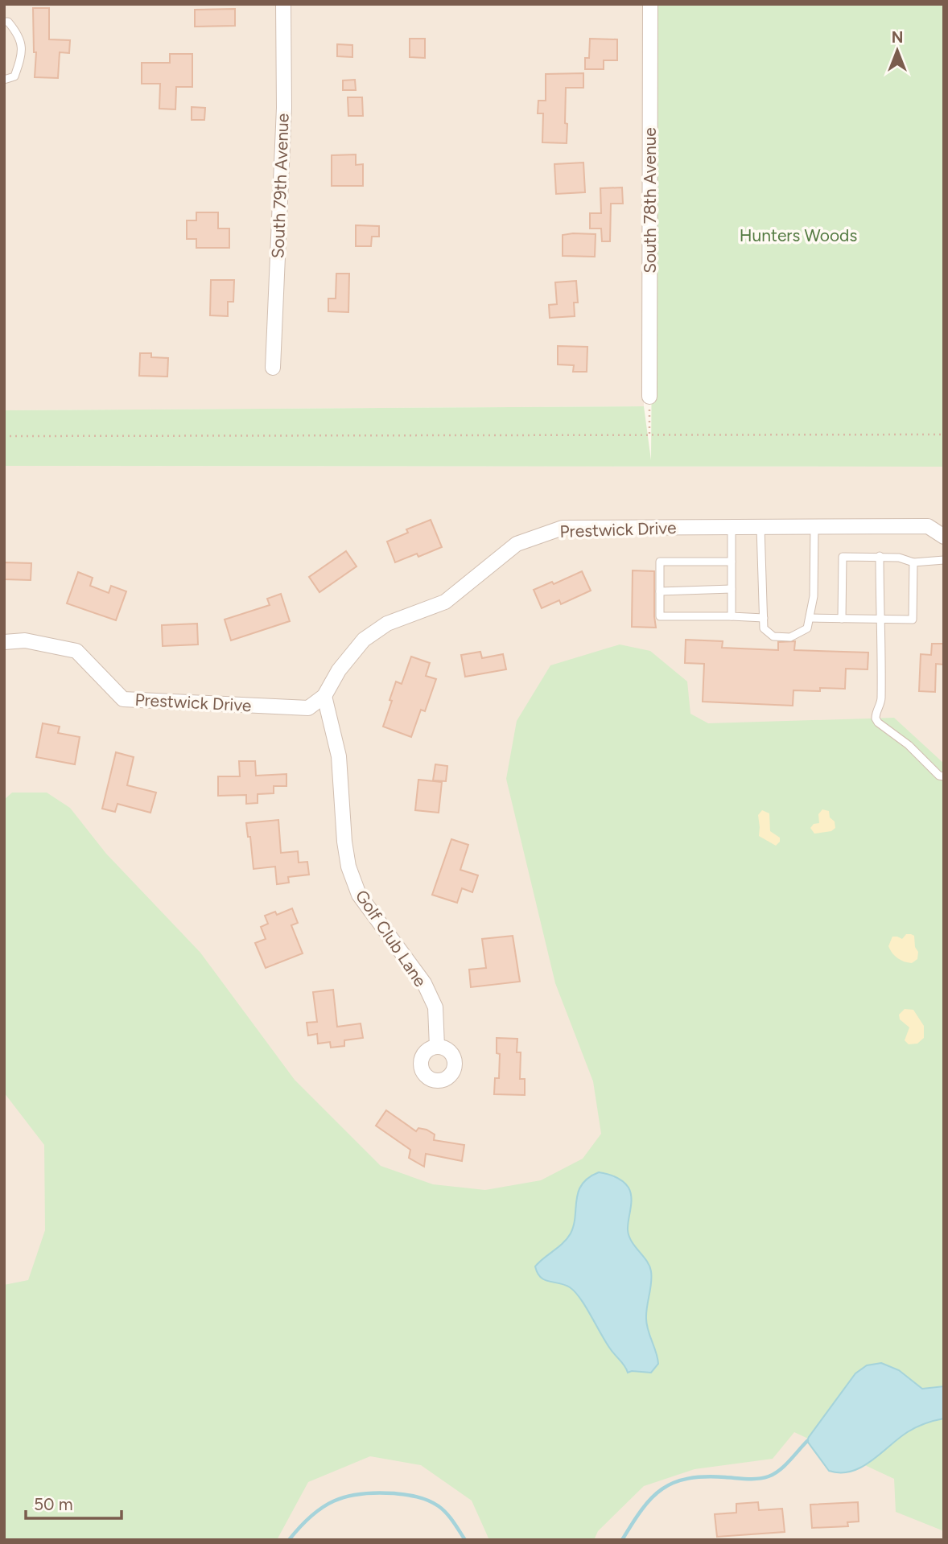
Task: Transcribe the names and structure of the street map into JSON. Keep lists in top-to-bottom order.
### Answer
{
  "streets": {
    "street": [
      "South 79th Avenue",
      "South 78th Avenue",
      "Prestwick Drive",
      "Golf Club Lane"
    ]
  },
  "crossings": [
    ["Prestwick Drive", "Golf Club Lane"]
  ],
  "parks": ["Hunters Woods"],
  "scale_bar": "50 m",
  "north": "top"
}
